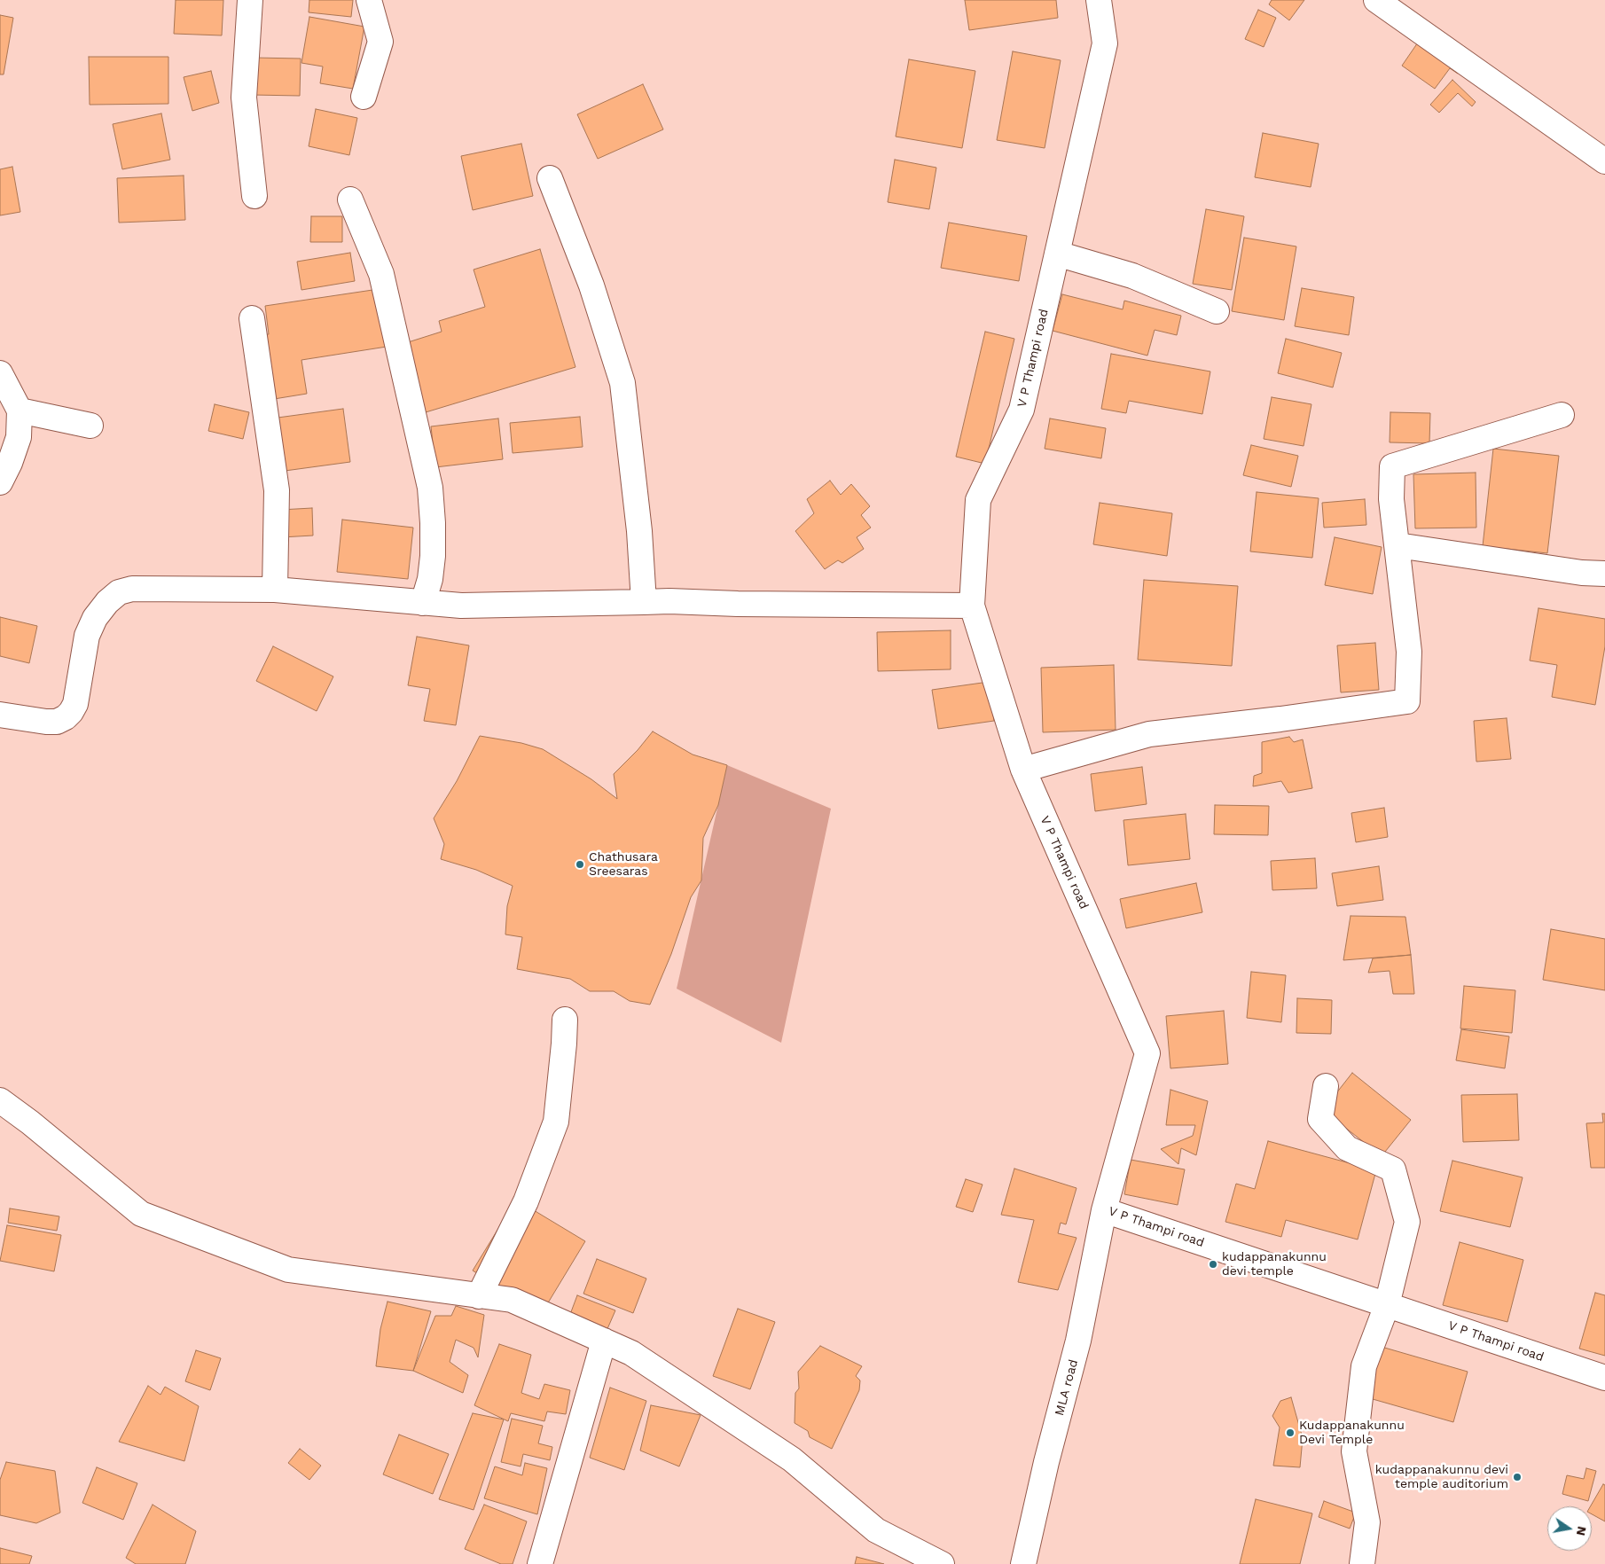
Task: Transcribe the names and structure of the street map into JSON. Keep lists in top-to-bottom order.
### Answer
{
  "streets": {
    "street": ["V P Thampi road", "MLA road"]
  },
  "crossings": [
    ["V P Thampi road", "MLA road"]
  ],
  "places": [
    "Chathusara Sreesaras",
    "kudappanakunnu devi temple",
    "Kudappanakunnu Devi Temple",
    "kudappanakunnu devi temple auditorium"
  ],
  "north": "right"
}
